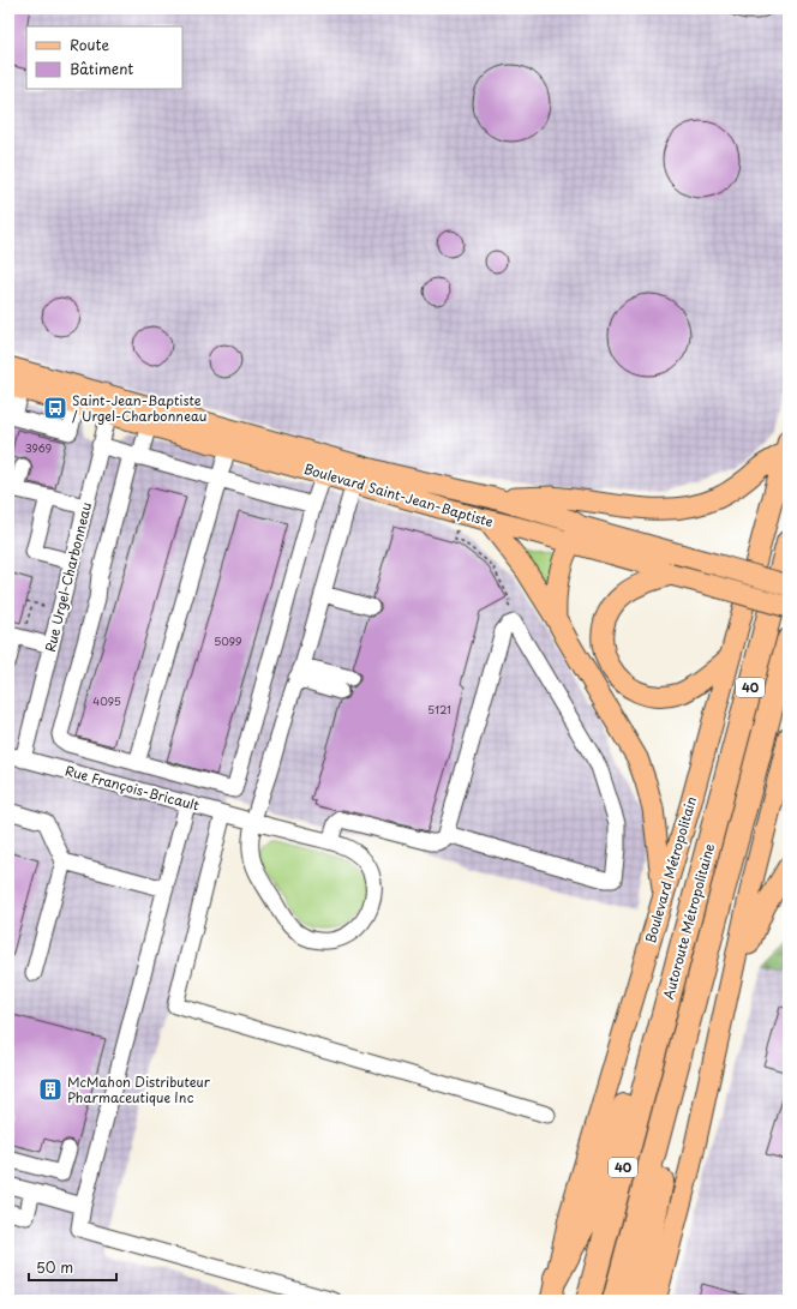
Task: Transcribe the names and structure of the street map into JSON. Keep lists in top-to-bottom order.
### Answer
{
  "streets": {
    "highway": ["40", "Autoroute Métropolitaine"],
    "main road": ["Boulevard Saint-Jean-Baptiste", "Boulevard Métropolitain"],
    "street": ["Rue Urgel-Charbonneau", "Rue François-Bricault"]
  },
  "crossings": [
    ["Boulevard Saint-Jean-Baptiste", "Rue Urgel-Charbonneau"],
    ["Rue Urgel-Charbonneau", "Rue François-Bricault"]
  ],
  "places": {
    "bus stop": ["Saint-Jean-Baptiste / Urgel-Charbonneau"],
    "building": ["McMahon Distributeur Pharmaceutique Inc"]
  },
  "house_numbers": [
    "3969",
    "5099",
    "4095",
    "5121"
  ],
  "legend": ["Route", "Bâtiment"],
  "scale_bar": "50 m"
}
